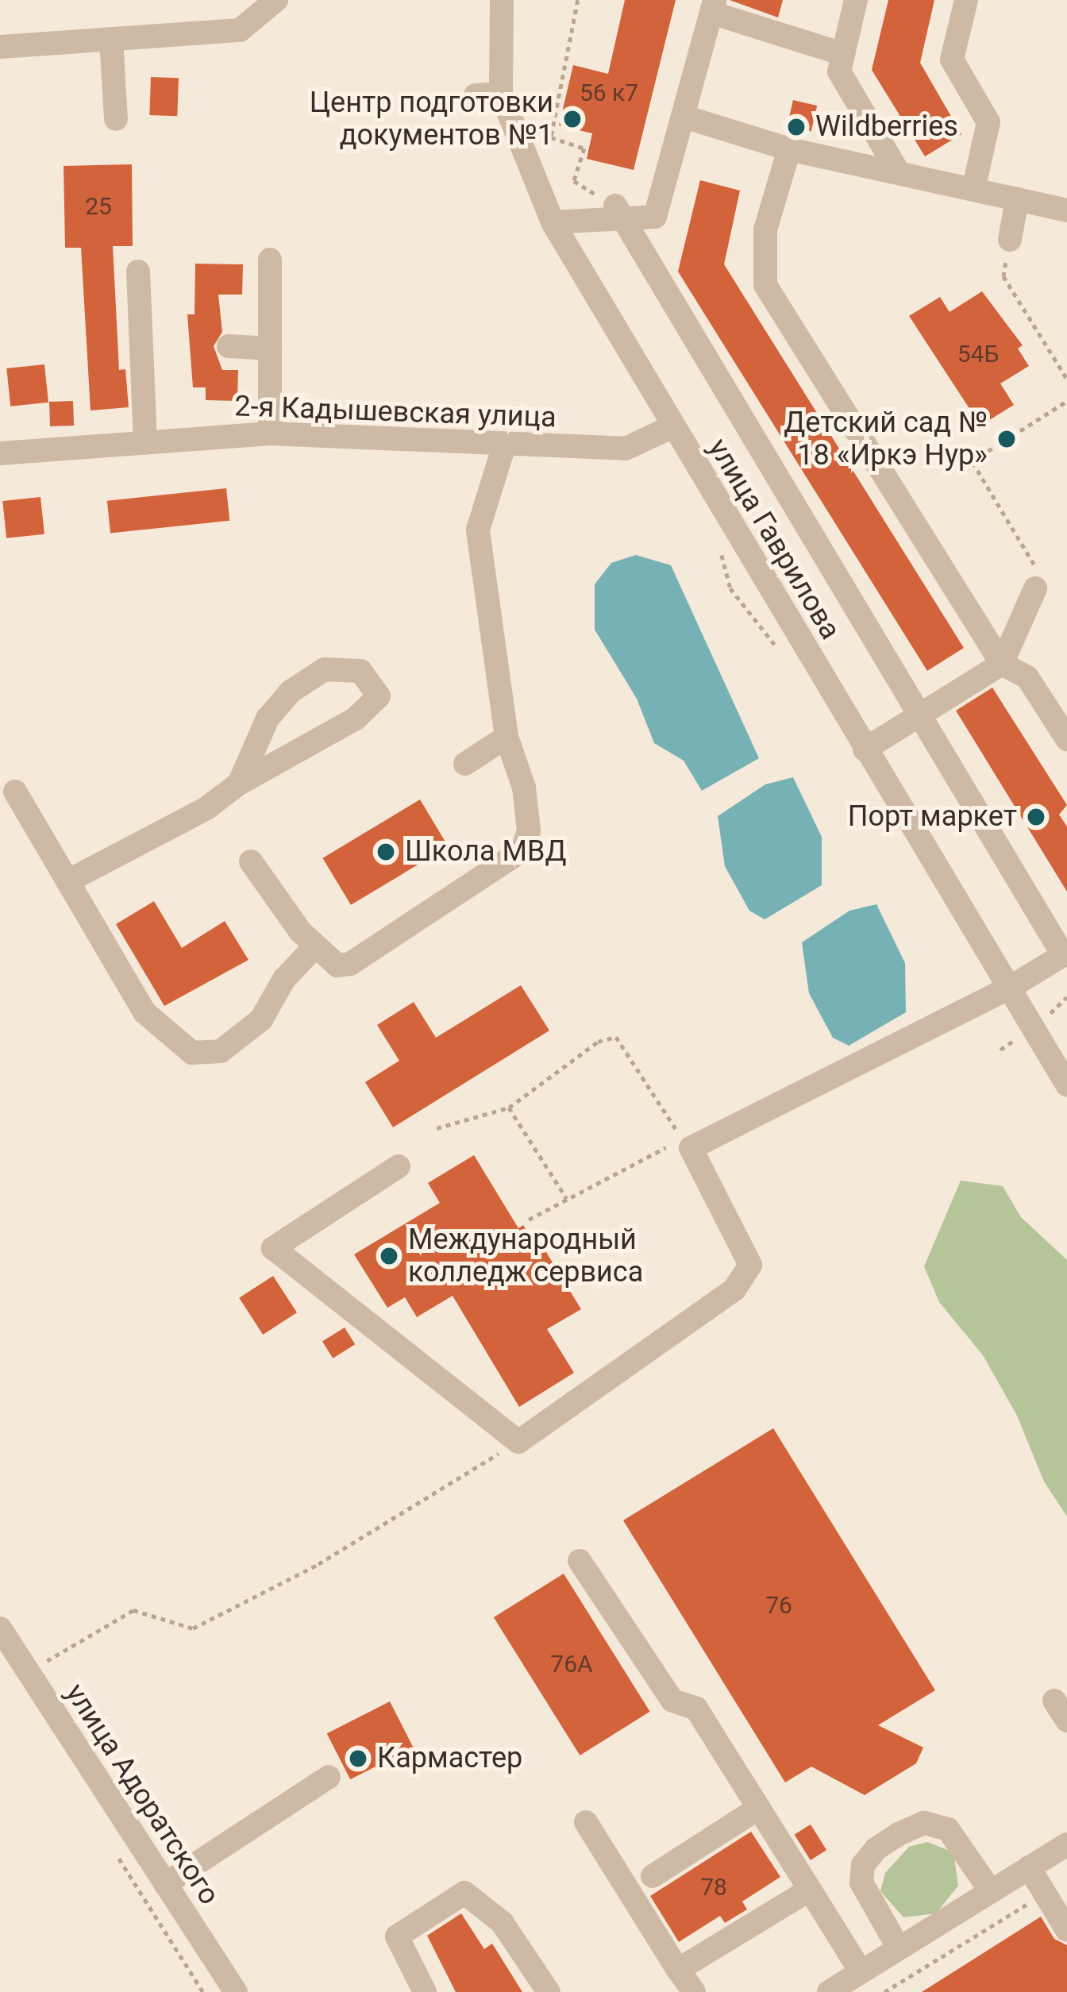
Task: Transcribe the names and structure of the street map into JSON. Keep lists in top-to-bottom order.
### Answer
{
  "streets": {
    "street": ["2-я Кадышевская улица", "улица Гаврилова", "улица Адоратского"]
  },
  "crossings": [
    ["2-я Кадышевская улица", "улица Гаврилова"]
  ],
  "places": [
    "Центр подготовки документов №1",
    "Wildberries",
    "Детский сад № 18 «Иркэ Нур»",
    "Порт маркет",
    "Школа МВД",
    "Международный колледж сервиса",
    "Кармастер"
  ],
  "house_numbers": [
    "56 к7",
    "25",
    "54Б",
    "76",
    "76А",
    "78"
  ]
}
